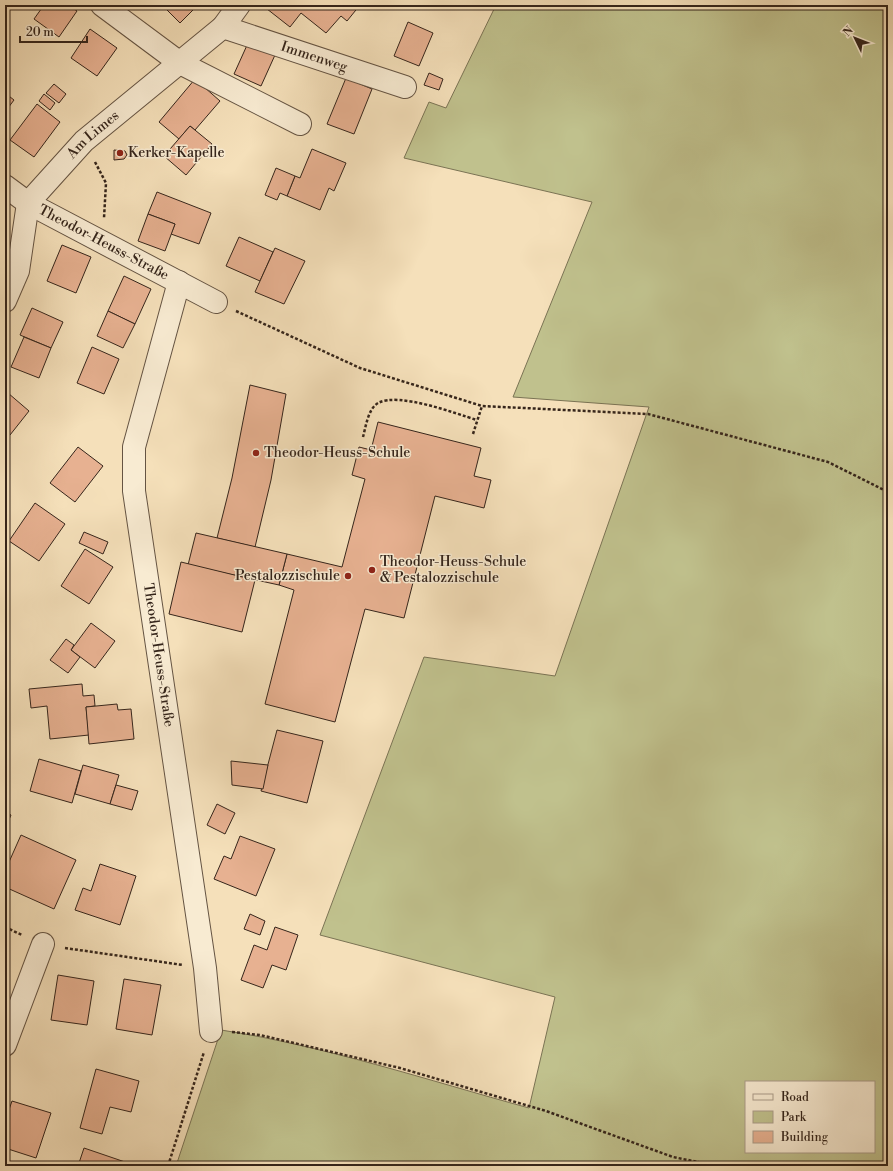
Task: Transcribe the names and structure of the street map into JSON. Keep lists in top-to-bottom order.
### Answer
{
  "streets": {
    "street": ["Immenweg", "Am Limes", "Theodor-Heuss-Straße"]
  },
  "crossings": [
    ["Immenweg", "Am Limes"],
    ["Am Limes", "Theodor-Heuss-Straße"]
  ],
  "places": [
    "Kerker-Kapelle",
    "Theodor-Heuss-Schule",
    "Theodor-Heuss-Schule & Pestalozzischule",
    "Pestalozzischule"
  ],
  "legend": ["Road", "Park", "Building"],
  "scale_bar": "20 m",
  "north": "top left"
}
